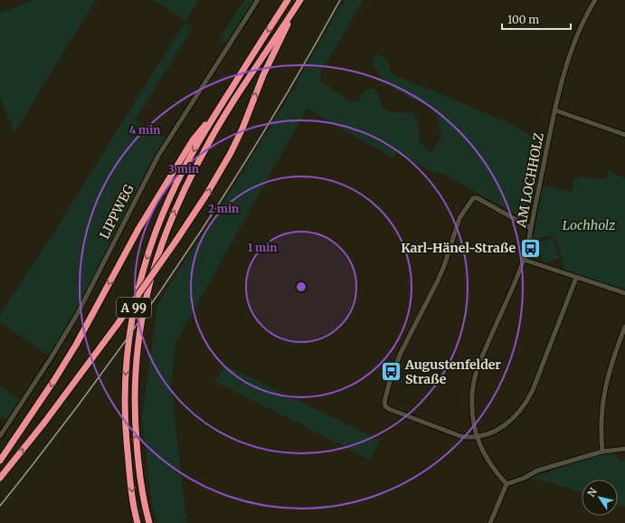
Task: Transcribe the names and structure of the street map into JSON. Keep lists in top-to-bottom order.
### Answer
{
  "streets": {
    "highway": ["A 99"],
    "street": ["AM LOCHHOLZ", "LIPPWEG"]
  },
  "parks": ["Lochholz"],
  "places": {
    "bus stop": ["Karl-Hänel-Straße", "Augustenfelder Straße"]
  },
  "scale_bar": "100 m",
  "north": "top left",
  "rings": [
    "4 min",
    "3 min",
    "2 min",
    "1 min"
  ]
}
